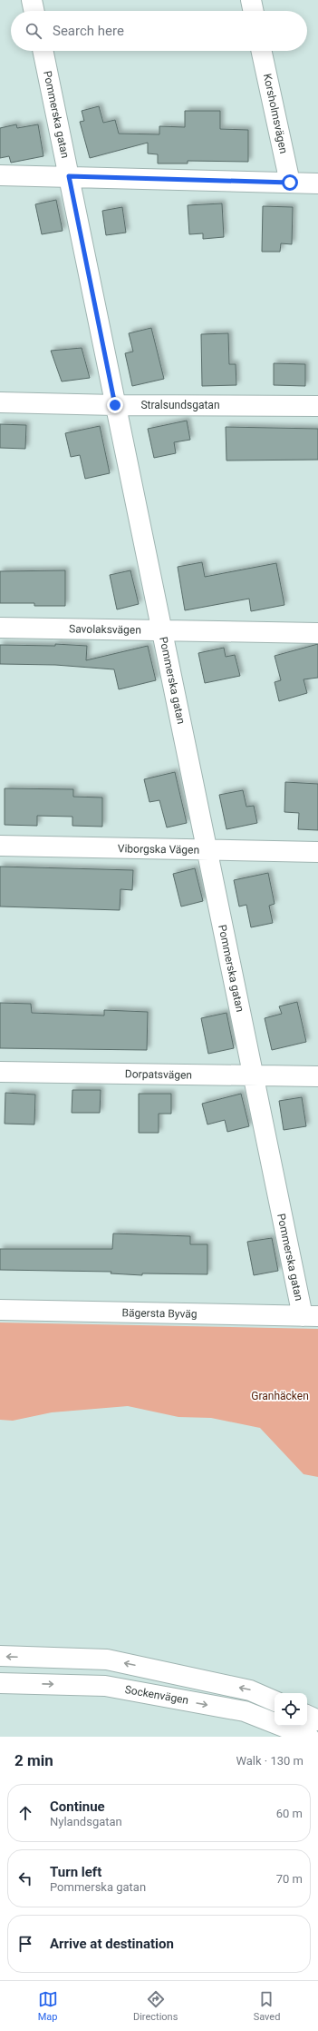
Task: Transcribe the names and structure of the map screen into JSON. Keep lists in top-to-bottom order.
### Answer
{
  "streets": {
    "street": [
      "Korsholmsvägen",
      "Pommerska gatan",
      "Stralsundsgatan",
      "Savolaksvägen",
      "Viborgska Vägen",
      "Dorpatsvägen",
      "Bägersta Byväg",
      "Sockenvägen"
    ]
  },
  "crossings": [
    ["Pommerska gatan", "Stralsundsgatan"],
    ["Pommerska gatan", "Savolaksvägen"],
    ["Pommerska gatan", "Viborgska Vägen"],
    ["Pommerska gatan", "Dorpatsvägen"],
    ["Pommerska gatan", "Bägersta Byväg"]
  ],
  "parks": ["Granhäcken"],
  "page": {
    "search": "Search here",
    "heading": ["2 min", "Walk · 130 m"],
    "list": [
      ["Continue", "Nylandsgatan", "60 m"],
      ["Turn left", "Pommerska gatan", "70 m"],
      "Arrive at destination"
    ],
    "nav": ["Map", "Directions", "Saved"]
  }
}
